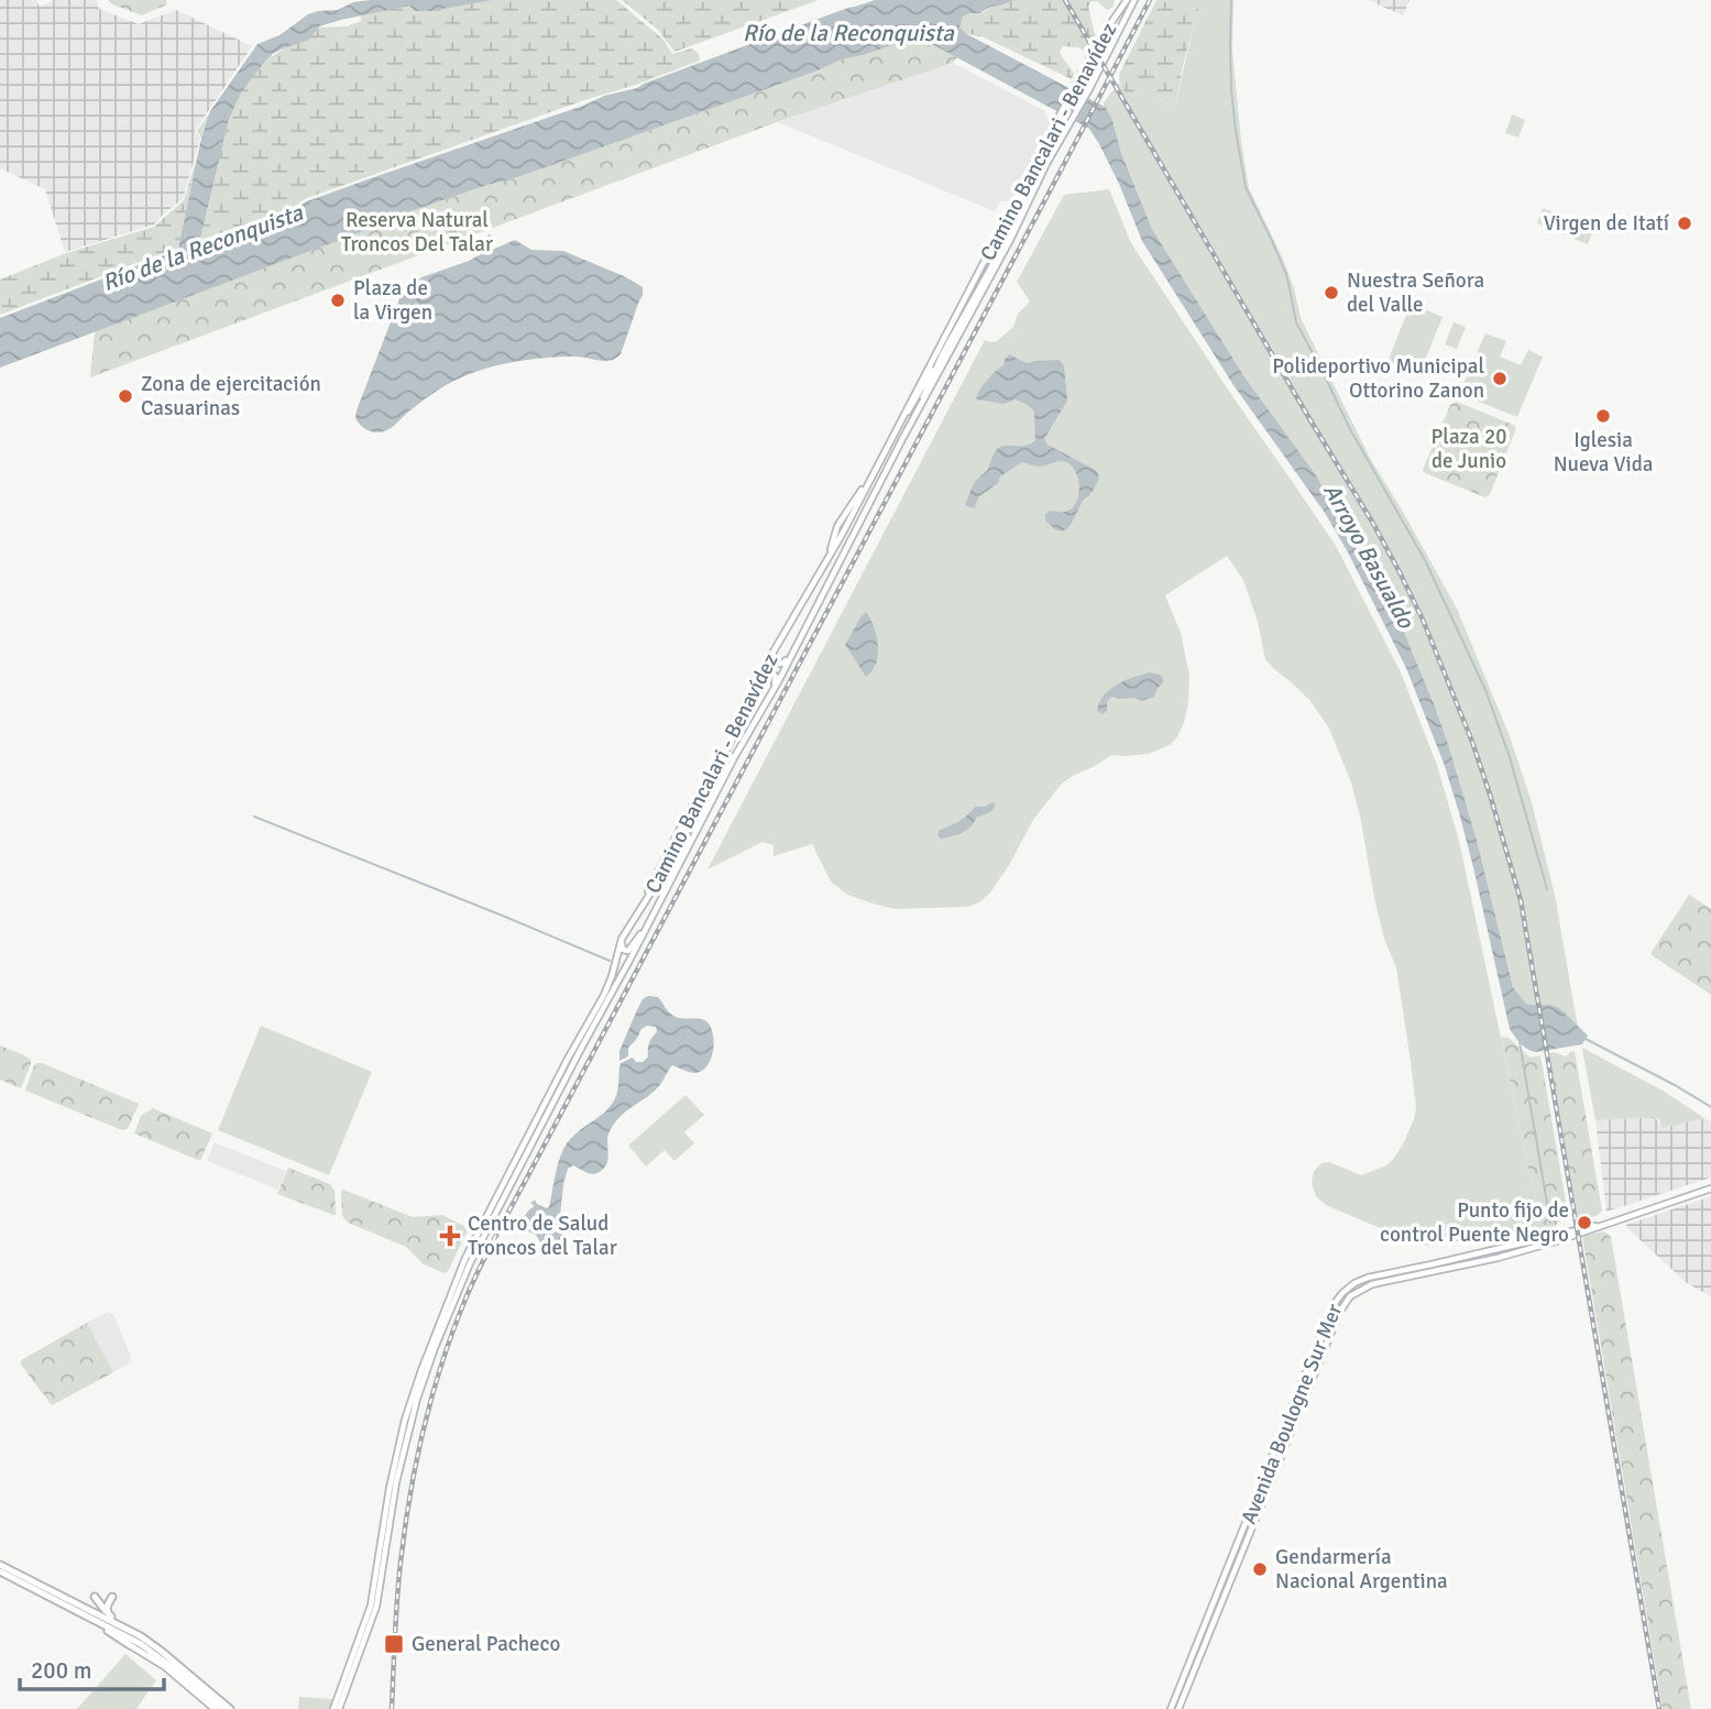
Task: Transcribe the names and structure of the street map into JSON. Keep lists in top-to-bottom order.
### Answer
{
  "streets": {
    "main road": ["Camino Bancalari - Benavídez", "Avenida Boulogne Sur Mer"]
  },
  "water": ["Río de la Reconquista", "Arroyo Basualdo"],
  "parks": ["Reserva Natural Troncos Del Talar", "Plaza 20 de Junio"],
  "places": {
    "other": [
      "Virgen de Itatí",
      "Nuestra Señora del Valle",
      "Plaza de la Virgen",
      "Polideportivo Municipal Ottorino Zanon",
      "Zona de ejercitación Casuarinas",
      "Iglesia Nueva Vida",
      "Punto fijo de control Puente Negro",
      "Gendarmería Nacional Argentina"
    ],
    "health": ["Centro de Salud Troncos del Talar"],
    "transit": ["General Pacheco"]
  },
  "scale_bar": "200 m"
}
